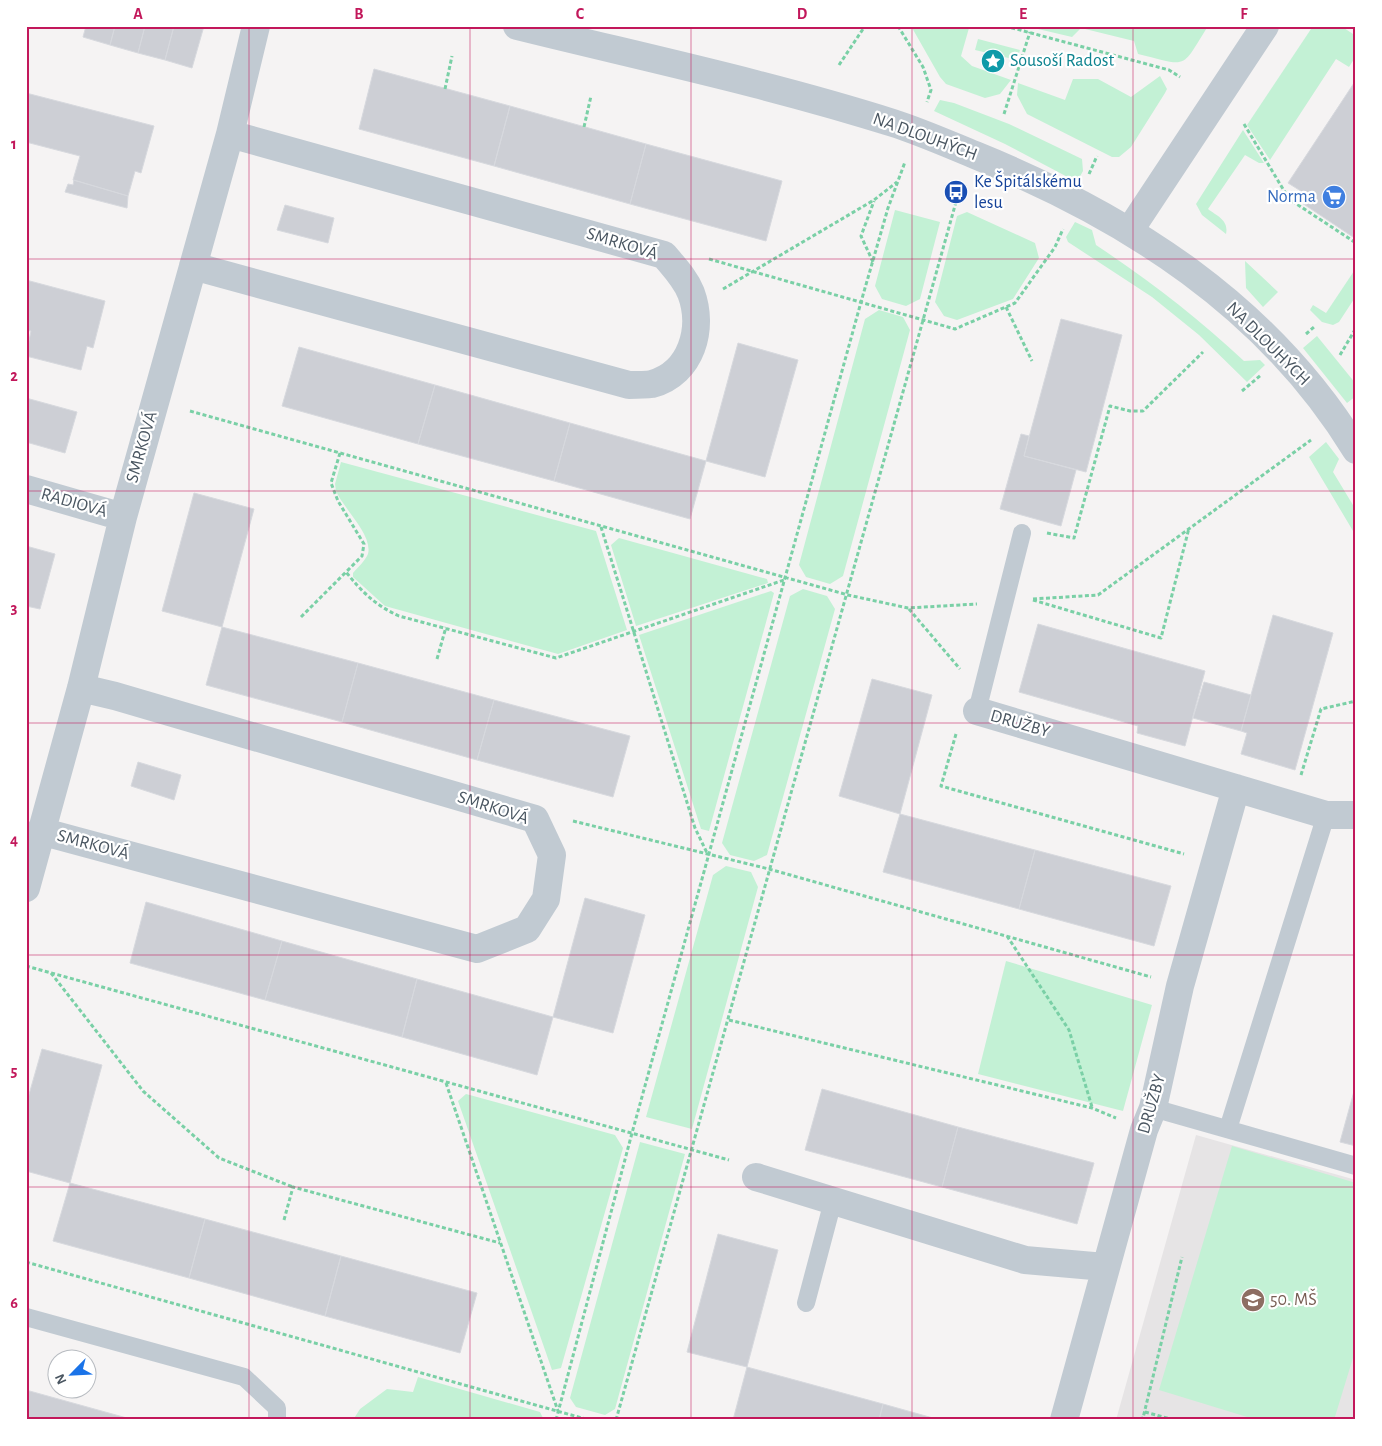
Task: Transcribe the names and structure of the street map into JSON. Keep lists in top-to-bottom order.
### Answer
{
  "streets": {
    "street": [
      "NA DLOUHÝCH",
      "SMRKOVÁ",
      "RADIOVÁ",
      "DRUŽBY"
    ]
  },
  "crossings": [
    ["SMRKOVÁ", "RADIOVÁ"]
  ],
  "places": {
    "place": ["Sousoší Radost"],
    "bus stop": ["Ke Špitálskému lesu"],
    "supermarket": ["Norma"],
    "school or university": ["50. MŠ"]
  },
  "north": "bottom left",
  "grid": {
    "columns": [
      "A",
      "B",
      "C",
      "D",
      "E",
      "F"
    ],
    "rows": [
      "1",
      "2",
      "3",
      "4",
      "5",
      "6"
    ]
  }
}
